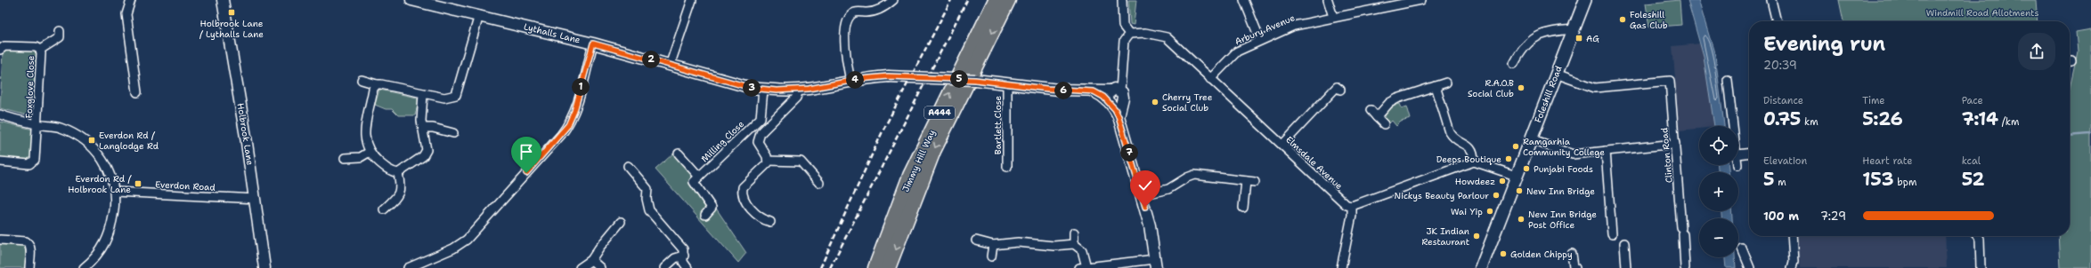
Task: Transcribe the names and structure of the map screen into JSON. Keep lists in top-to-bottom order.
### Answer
{
  "streets": {
    "highway": ["A444", "Jimmy Hill Way"],
    "main road": ["Foleshill Road"],
    "street": [
      "Arbury Avenue",
      "Lythalls Lane",
      "Foxglove Close",
      "Bartlett Close",
      "Holbrook Lane",
      "Milling Close",
      "Clinton Road",
      "Elmsdale Avenue",
      "Everdon Road"
    ]
  },
  "crossings": [
    ["Arbury Avenue", "Elmsdale Avenue"],
    ["Lythalls Lane", "Bartlett Close"],
    ["Lythalls Lane", "Milling Close"],
    ["Foleshill Road", "Clinton Road"],
    ["Holbrook Lane", "Everdon Road"]
  ],
  "parks": ["Windmill Road Allotments"],
  "places": {
    "transit": [
      "Holbrook Lane / Lythalls Lane",
      "AG",
      "Everdon Rd / Langlodge Rd",
      "Everdon Rd / Holbrook Lane"
    ],
    "other": [
      "Foleshill Gas Club",
      "R.A.O.B Social Club",
      "Cherry Tree Social Club",
      "Ramgarhia Community College",
      "Deeps Boutique",
      "Punjabi Foods",
      "Howdeez",
      "New Inn Bridge",
      "Nickys Beauty Parlour",
      "Wai Yip",
      "New Inn Bridge Post Office",
      "JK Indian Restaurant",
      "Golden Chippy"
    ]
  },
  "page": {
    "heading": ["Evening run", "20:39"],
    "pins": [
      "2",
      "5",
      "4",
      "1",
      "3",
      "6",
      "7"
    ],
    "stats": [
      ["Distance", "0.75 km"],
      ["Time", "5:26"],
      ["Pace", "7:14 /km"],
      ["Elevation", "5 m"],
      ["Heart rate", "153 bpm"],
      ["kcal", "52"]
    ],
    "map_buttons": ["+", "−"],
    "list": [
      {
        "name": "100 m",
        "note": "7:29"
      }
    ]
  }
}
